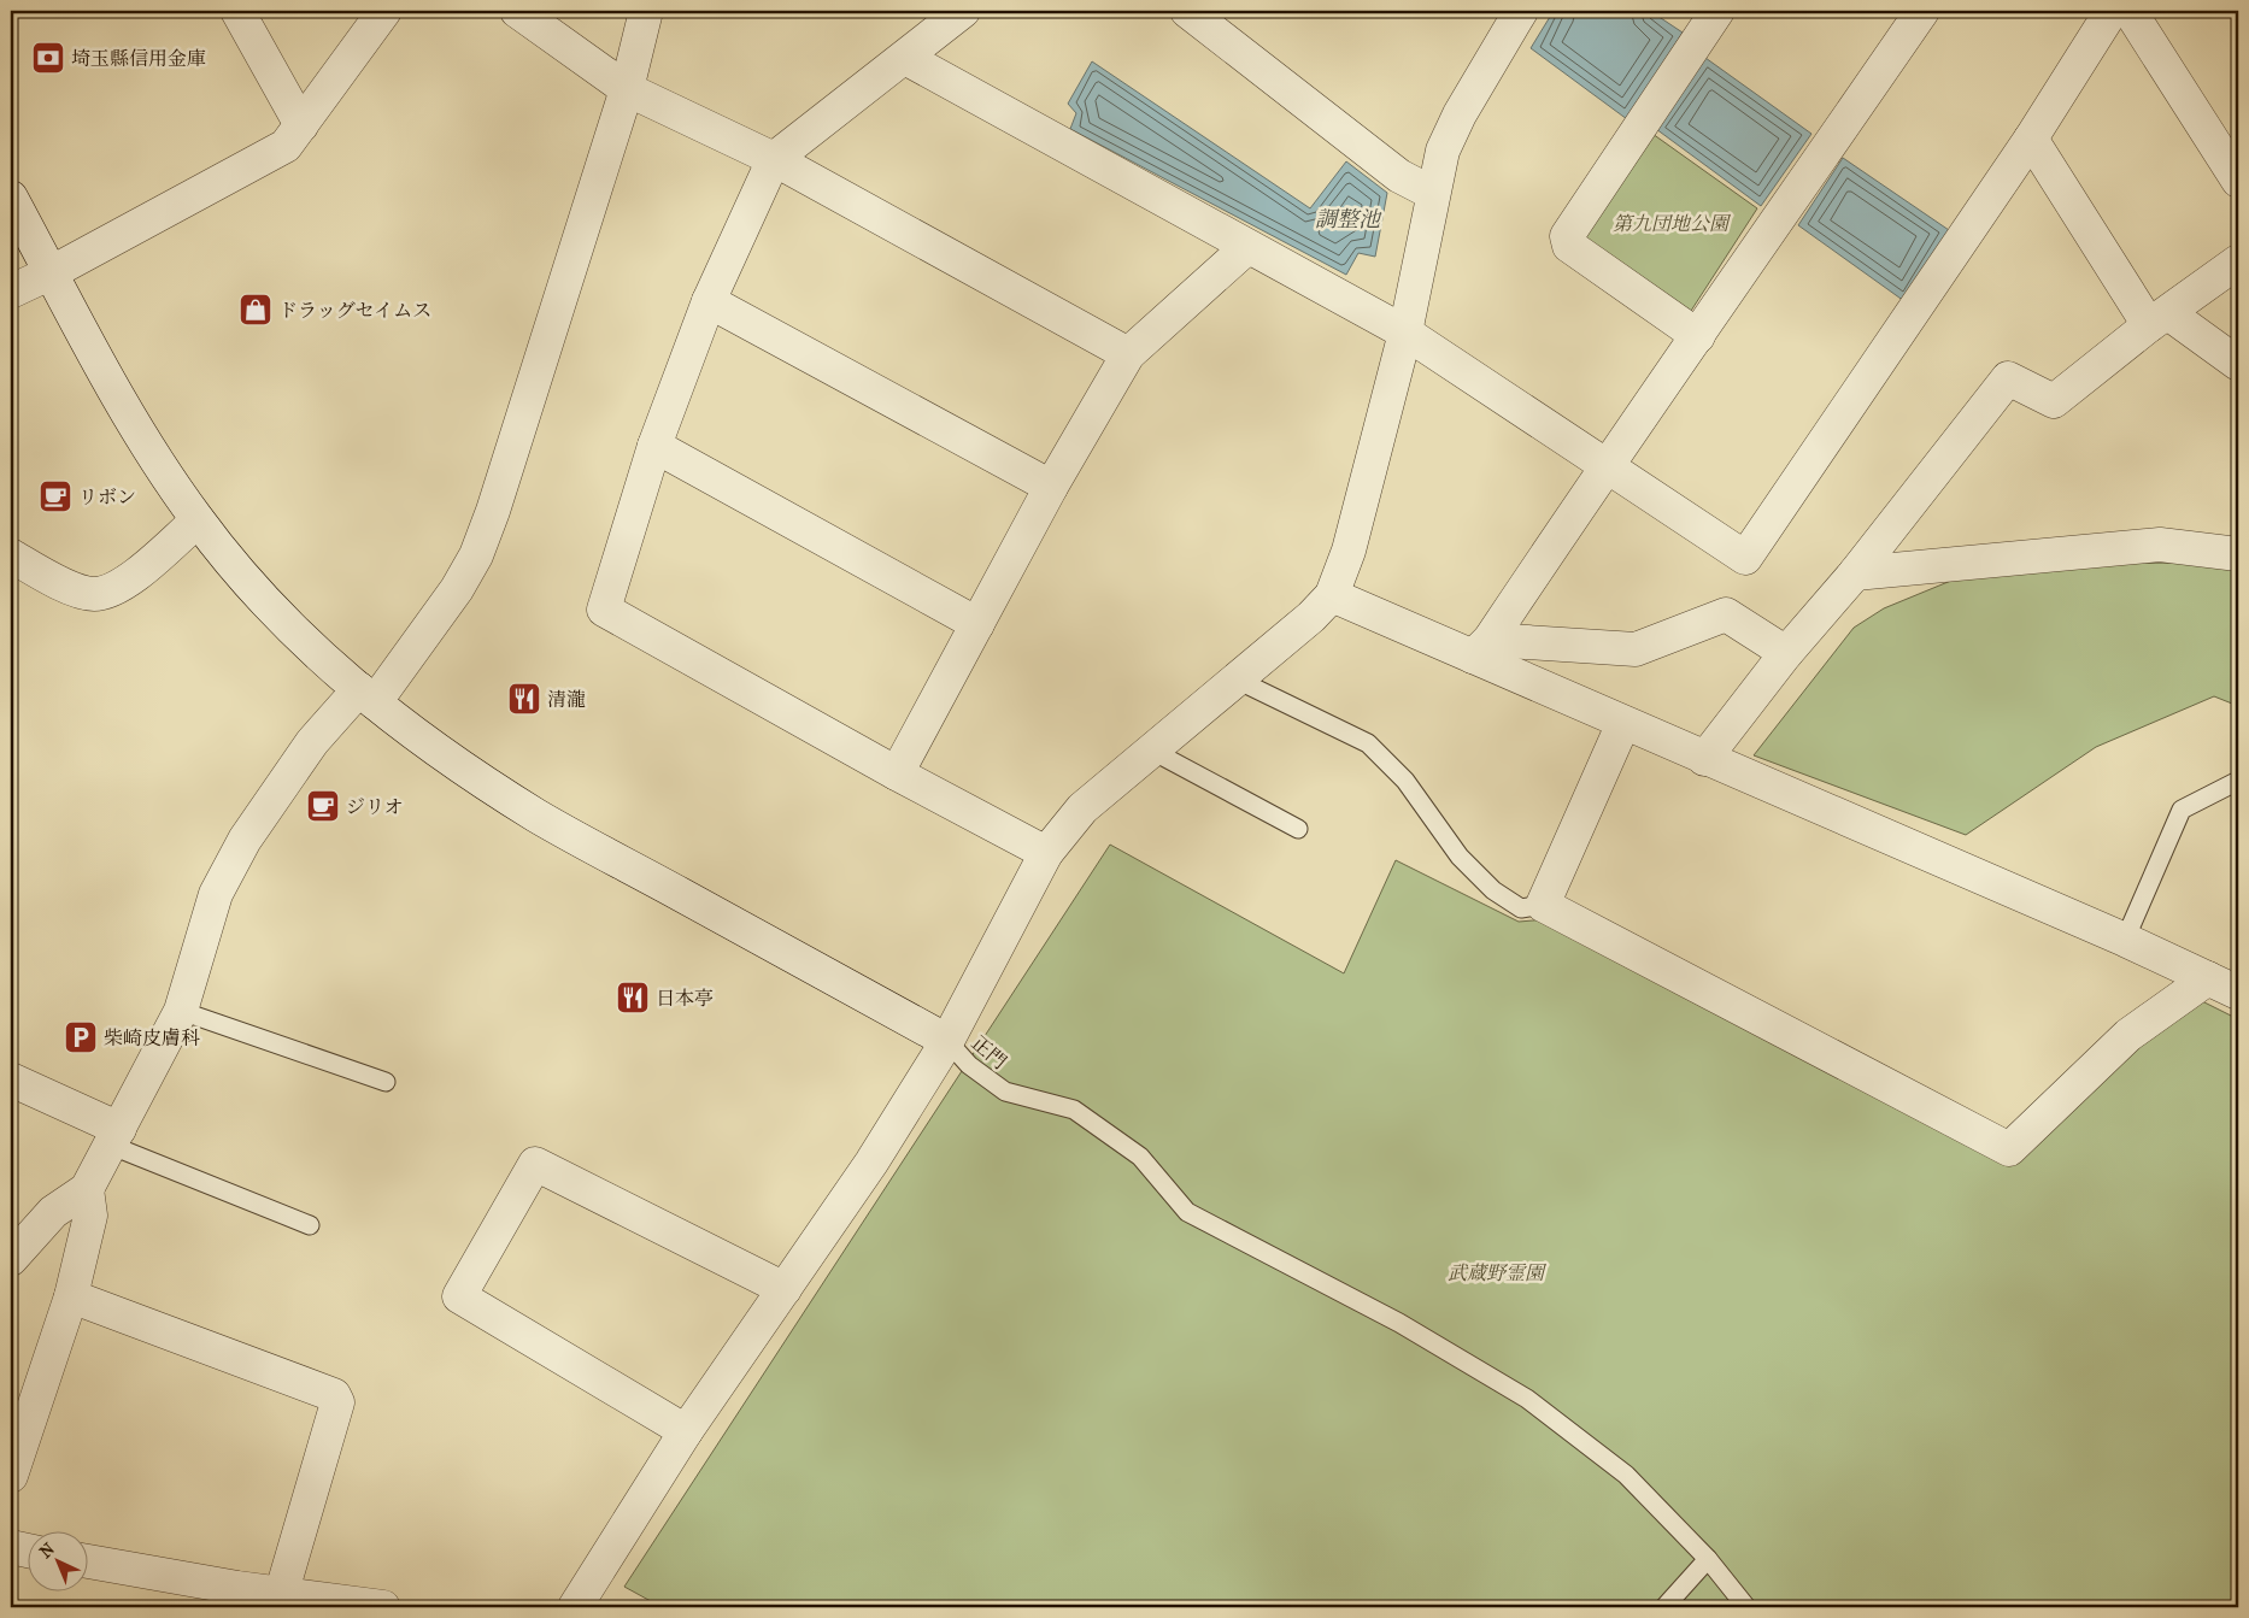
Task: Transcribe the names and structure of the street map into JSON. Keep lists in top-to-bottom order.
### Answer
{
  "streets": {
    "lane": ["正門"]
  },
  "water": ["調整池"],
  "parks": ["第九団地公園", "武蔵野霊園"],
  "places": {
    "bank": ["埼玉縣信用金庫"],
    "shop": ["ドラッグセイムス"],
    "cafe": ["リボン", "ジリオ"],
    "restaurant": ["清瀧", "日本亭"],
    "parking": ["柴崎皮膚科"]
  },
  "north": "top left"
}
